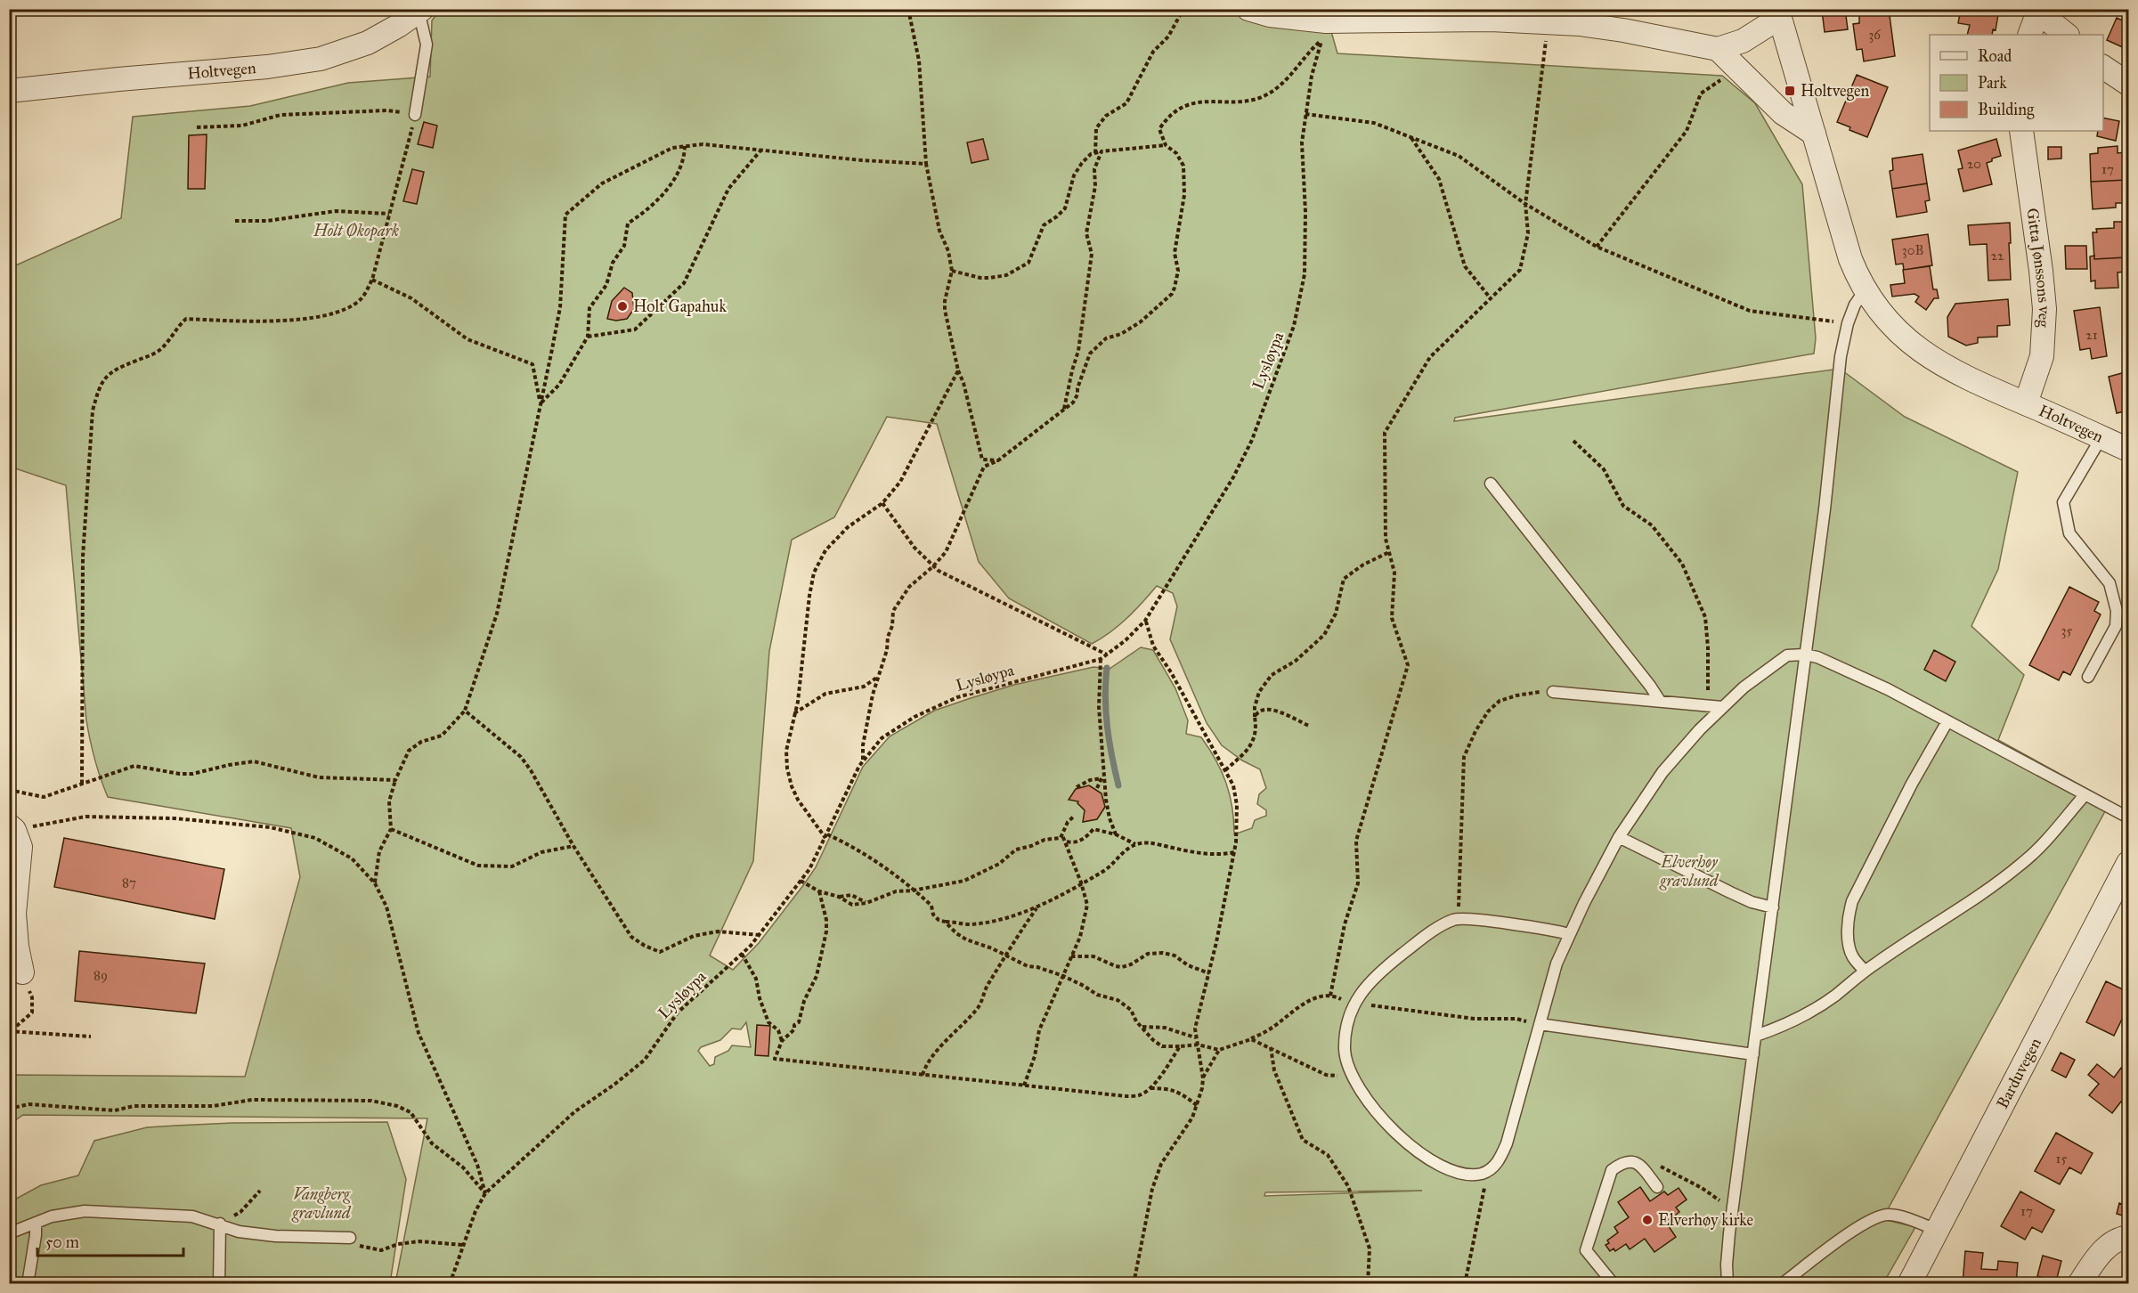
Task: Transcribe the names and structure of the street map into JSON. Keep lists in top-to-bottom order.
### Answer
{
  "streets": {
    "street": ["Holtvegen", "Gitta Jønssons veg", "Barduvegen"],
    "path": ["Lysløypa"]
  },
  "crossings": [
    ["Holtvegen", "Gitta Jønssons veg"]
  ],
  "parks": ["Holt Økopark", "Elverhøy gravlund", "Vangberg gravlund"],
  "places": {
    "transit": ["Holtvegen"],
    "other": ["Holt Gapahuk", "Elverhøy kirke"]
  },
  "house_numbers": [
    "36",
    "20",
    "17",
    "30B",
    "22",
    "21",
    "35",
    "87",
    "89",
    "15",
    "17"
  ],
  "legend": ["Road", "Park", "Building"],
  "scale_bar": "50 m"
}
